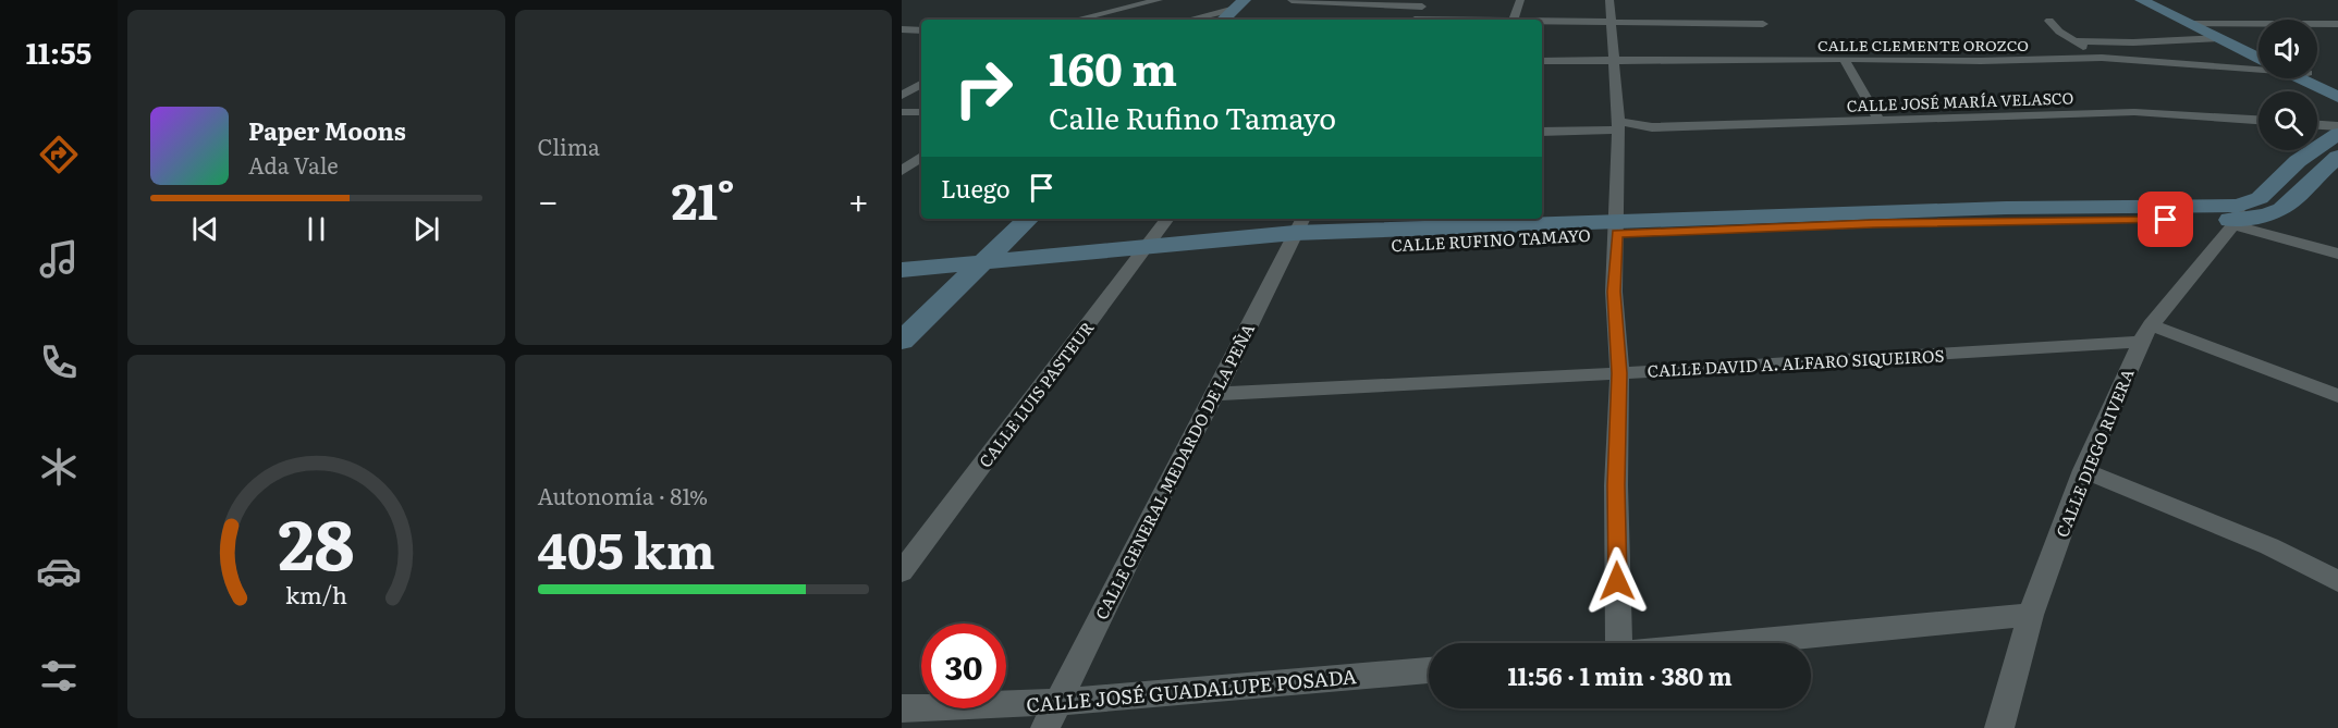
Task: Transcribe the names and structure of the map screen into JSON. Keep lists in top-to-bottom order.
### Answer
{
  "streets": {
    "street": [
      "CALLE CLEMENTE OROZCO",
      "CALLE JOSÉ MARÍA VELASCO",
      "CALLE RUFINO TAMAYO",
      "CALLE DAVID A. ALFARO SIQUEIROS",
      "CALLE LUIS PASTEUR",
      "CALLE DIEGO RIVERA",
      "CALLE GENERAL MEDARDO DE LA PEÑA",
      "CALLE JOSÉ GUADALUPE POSADA"
    ]
  },
  "crossings": [
    ["CALLE RUFINO TAMAYO", "CALLE LUIS PASTEUR"],
    ["CALLE RUFINO TAMAYO", "CALLE DIEGO RIVERA"],
    ["CALLE RUFINO TAMAYO", "CALLE GENERAL MEDARDO DE LA PEÑA"],
    ["CALLE DAVID A. ALFARO SIQUEIROS", "CALLE DIEGO RIVERA"],
    ["CALLE DAVID A. ALFARO SIQUEIROS", "CALLE GENERAL MEDARDO DE LA PEÑA"],
    ["CALLE GENERAL MEDARDO DE LA PEÑA", "CALLE JOSÉ GUADALUPE POSADA"]
  ],
  "page": {
    "tabs": "11:55",
    "tile": [
      "Clima",
      ["Autonomía · 81%", "405 km"]
    ],
    "turn": ["160 m", "Calle Rufino Tamayo"],
    "song": ["Paper Moons", "Ada Vale"],
    "then": "Luego",
    "heat": ["−", "21°", "+"],
    "limit": "30",
    "trip": "11:56 · 1 min · 380 m",
    "gauge": ["28", "km/h"]
  }
}
